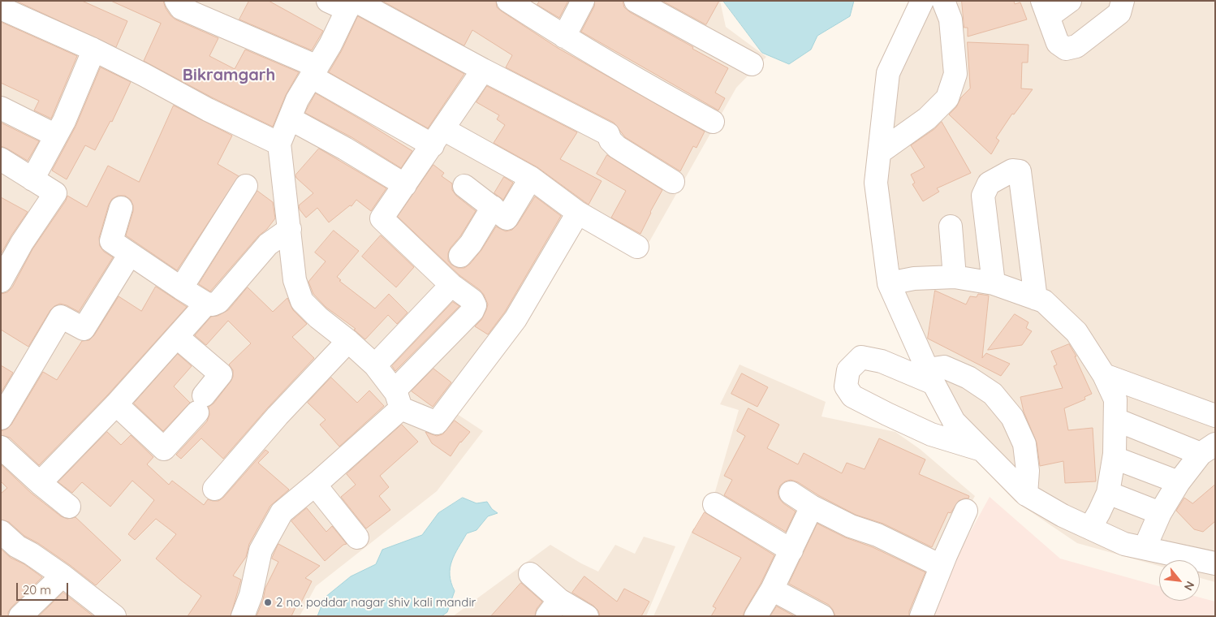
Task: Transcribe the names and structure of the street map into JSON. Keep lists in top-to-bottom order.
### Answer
{
  "districts": ["Bikramgarh"],
  "places": ["2 no. poddar nagar shiv kali mandir"],
  "scale_bar": "20 m",
  "north": "bottom right"
}
